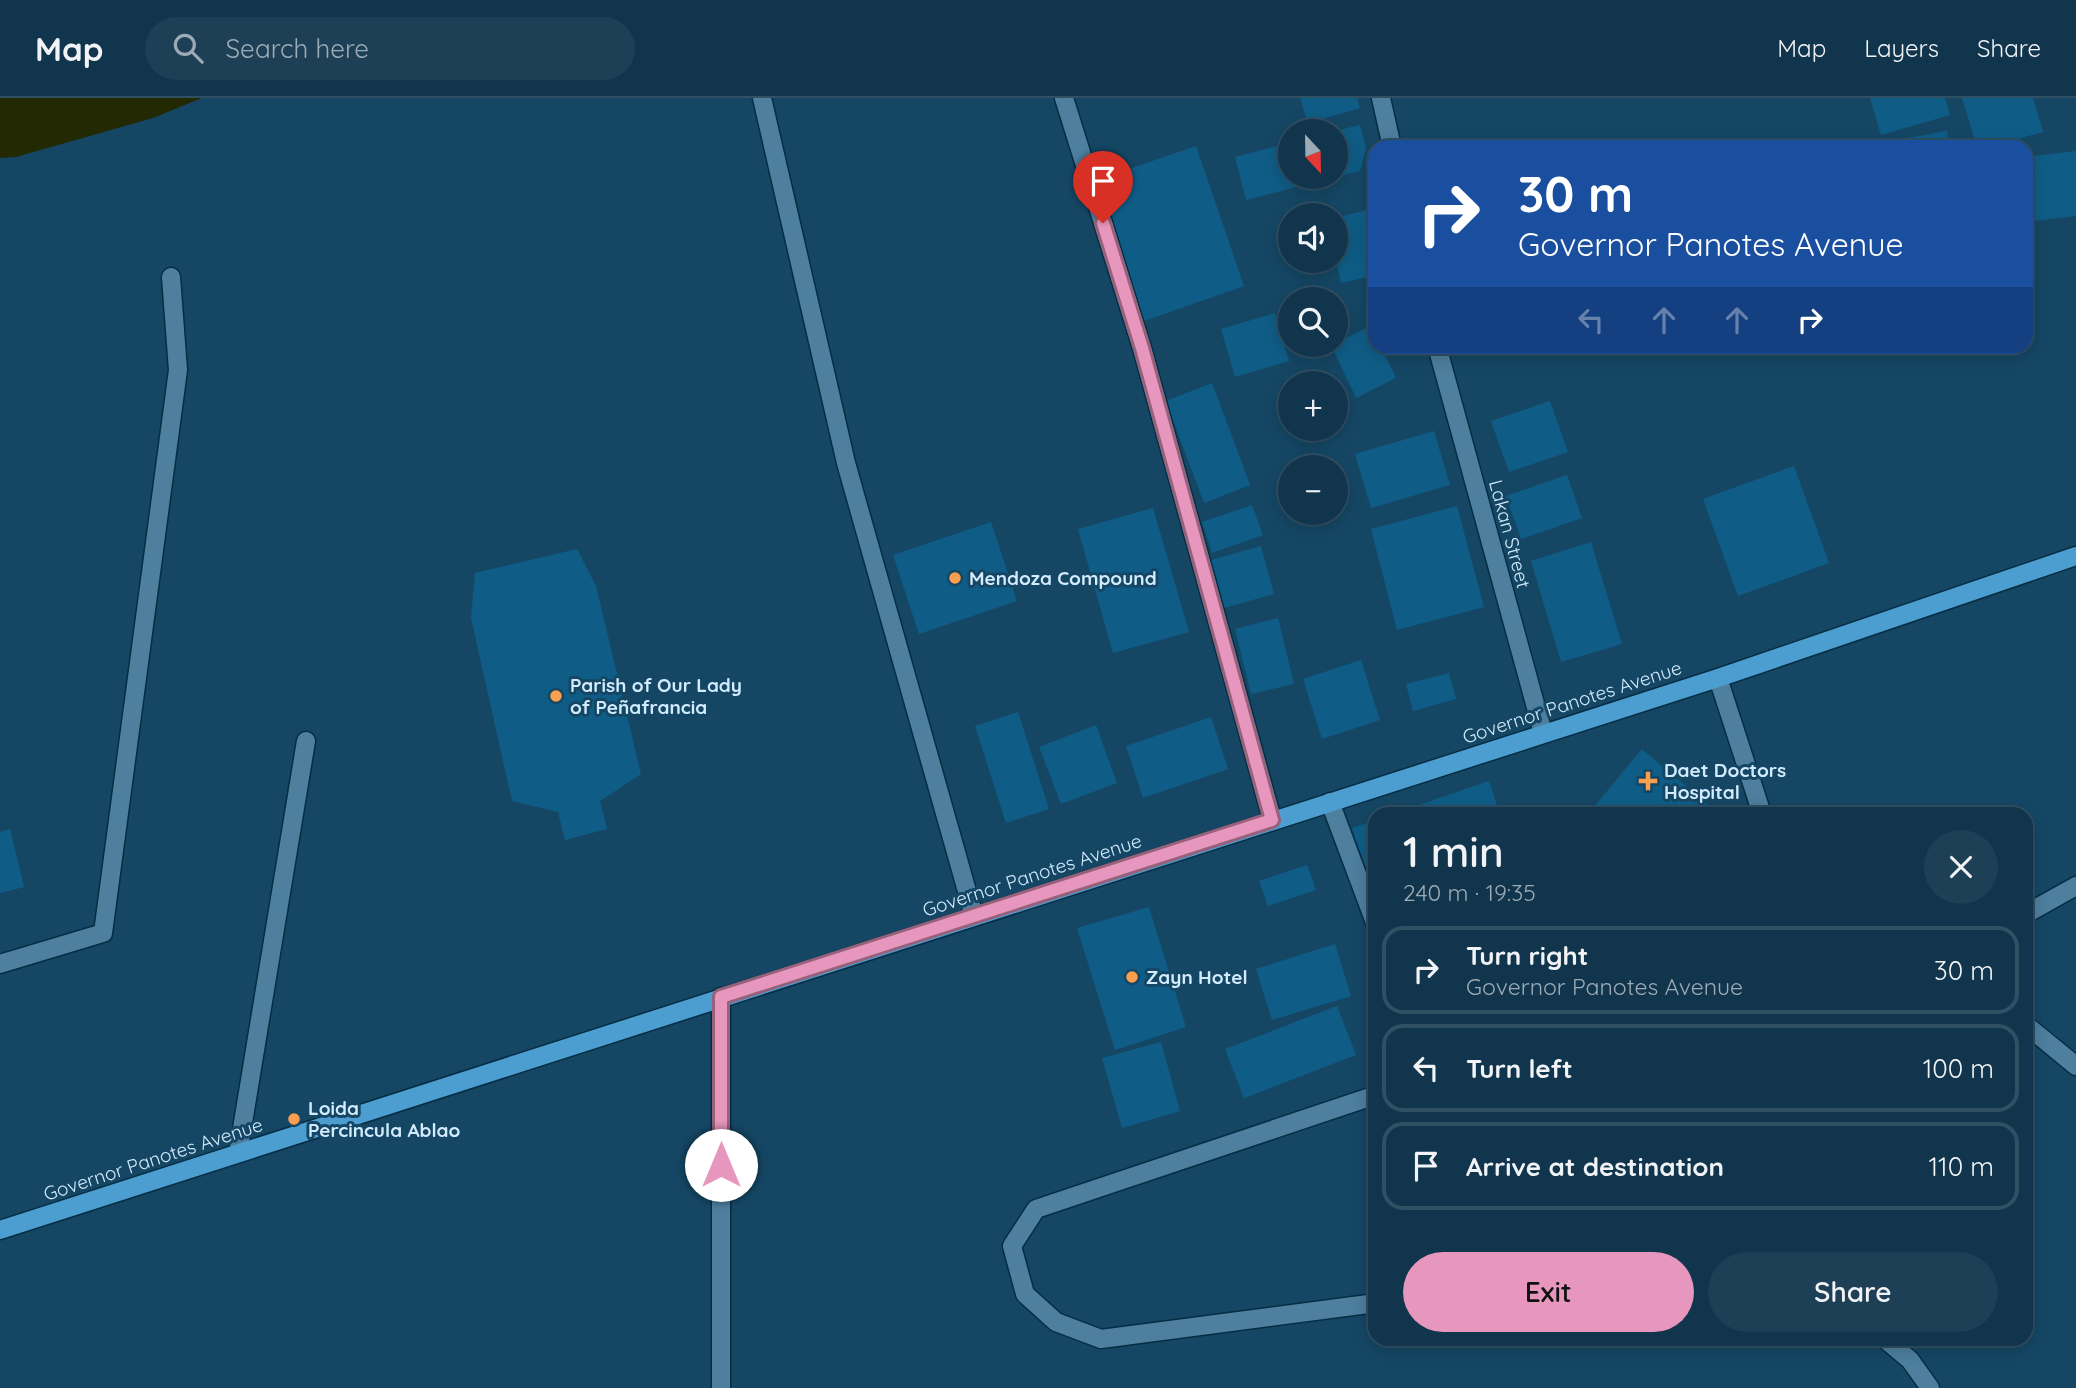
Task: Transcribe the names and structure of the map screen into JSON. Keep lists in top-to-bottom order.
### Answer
{
  "streets": {
    "main road": ["Governor Panotes Avenue"],
    "street": ["Lakan Street"]
  },
  "crossings": [
    ["Lakan Street", "Governor Panotes Avenue"]
  ],
  "places": {
    "other": [
      "Mendoza Compound",
      "Parish of Our Lady of Peñafrancia",
      "Zayn Hotel",
      "Loida Percincula Ablao"
    ],
    "health": ["Daet Doctors Hospital"]
  },
  "north": "bottom",
  "page": {
    "header": "Map",
    "search": "Search here",
    "nav": ["Map", "Layers", "Share"],
    "map_buttons": ["+", "−"],
    "turn": ["30 m", "Governor Panotes Avenue"],
    "heading": ["1 min", "240 m · 19:35"],
    "list": [
      {
        "name": "Turn right",
        "note": "Governor Panotes Avenue",
        "value": "30 m"
      },
      {
        "name": "Turn left",
        "value": "100 m"
      },
      {
        "name": "Arrive at destination",
        "value": "110 m"
      }
    ],
    "buttons": ["Exit", "Share"]
  }
}
